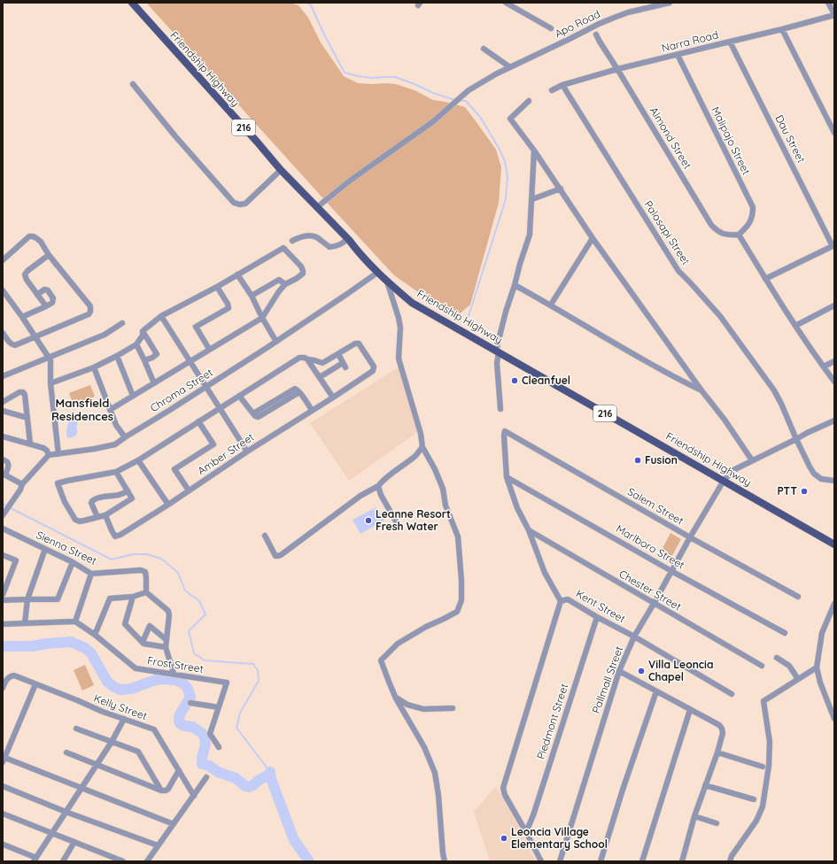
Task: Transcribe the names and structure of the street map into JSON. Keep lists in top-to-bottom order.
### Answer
{
  "streets": {
    "main road": ["Friendship Highway", "216"],
    "street": [
      "Apo Road",
      "Narra Road",
      "Almond Street",
      "Dau Street",
      "Malipajo Street",
      "Palosapi Street",
      "Chroma Street",
      "Amber Street",
      "Salem Street",
      "Marlboro Street",
      "Sienna Street",
      "Chester Street",
      "Kent Street",
      "Frost Street",
      "Pallmall Street",
      "Kelly Street",
      "Piedmont Street"
    ]
  },
  "crossings": [
    ["Apo Road", "Friendship Highway"],
    ["Narra Road", "Almond Street"],
    ["Narra Road", "Dau Street"],
    ["Narra Road", "Malipajo Street"],
    ["Narra Road", "Palosapi Street"],
    ["Friendship Highway", "Chroma Street"],
    ["Friendship Highway", "Pallmall Street"],
    ["Almond Street", "Malipajo Street"],
    ["Palosapi Street", "Pallmall Street"],
    ["Salem Street", "Kent Street"],
    ["Salem Street", "Pallmall Street"],
    ["Marlboro Street", "Kent Street"],
    ["Marlboro Street", "Pallmall Street"],
    ["Chester Street", "Kent Street"],
    ["Chester Street", "Pallmall Street"],
    ["Kent Street", "Pallmall Street"],
    ["Kent Street", "Piedmont Street"]
  ],
  "districts": ["Mansfield Residences"],
  "places": [
    "Cleanfuel",
    "Fusion",
    "PTT",
    "Leanne Resort Fresh Water",
    "Villa Leoncia Chapel",
    "Leoncia Village Elementary School"
  ]
}
